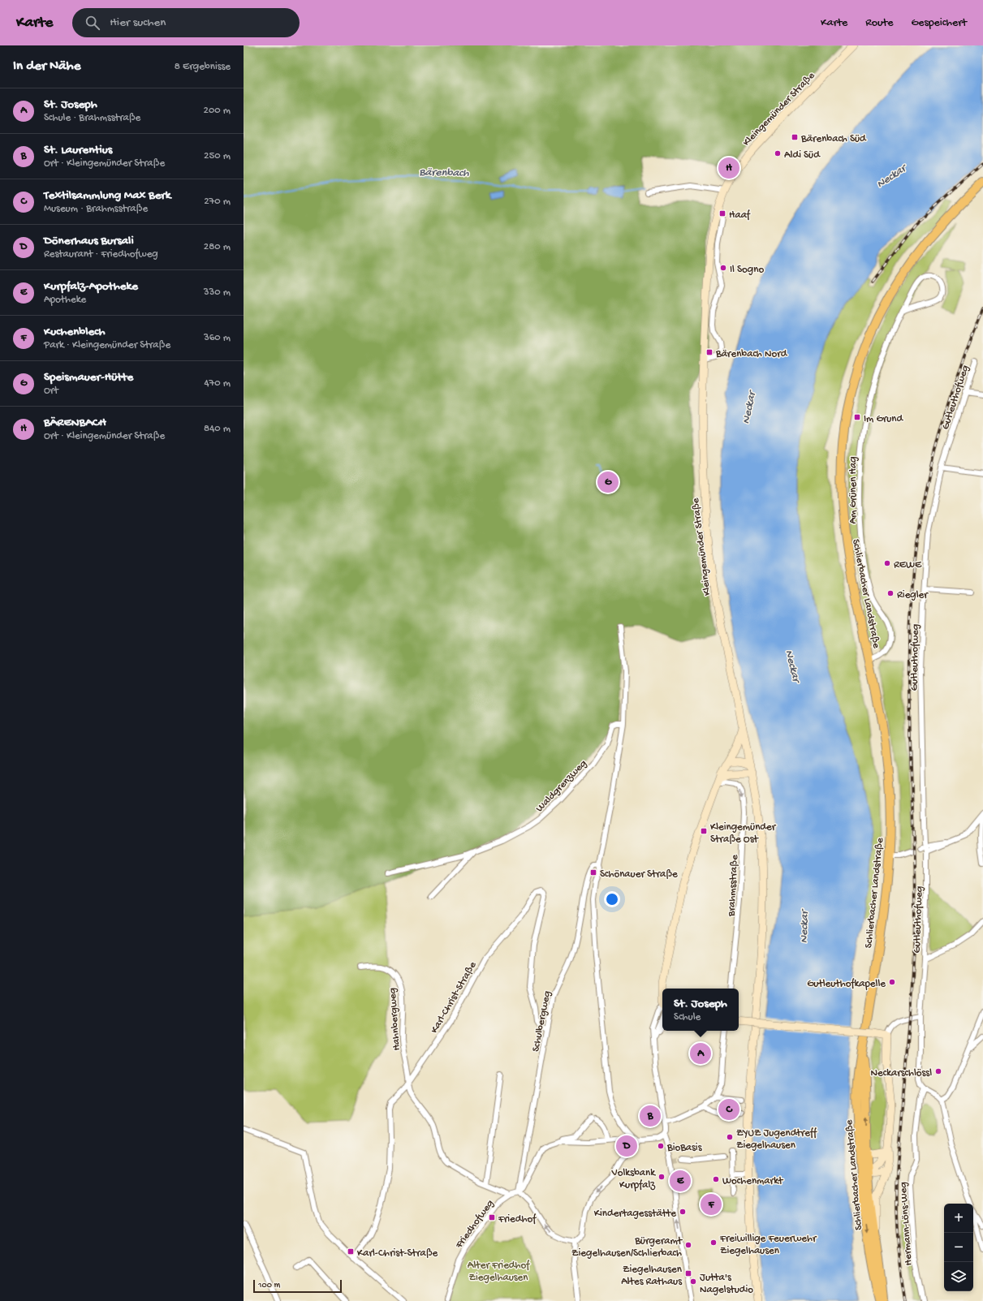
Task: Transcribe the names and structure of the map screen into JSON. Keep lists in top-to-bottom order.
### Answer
{
  "streets": {
    "main road": ["Kleingemünder Straße", "Schlierbacher Landstraße"],
    "street": [
      "Gutleuthofweg",
      "Am Grünen Hag",
      "Waldgrenzweg",
      "Brahmsstraße",
      "Karl-Christ-Straße",
      "Hahnbergweg",
      "Schulbergweg",
      "Friedhofweg",
      "Hermann-Löns-Weg"
    ]
  },
  "crossings": [
    ["Kleingemünder Straße", "Brahmsstraße"],
    ["Gutleuthofweg", "Hermann-Löns-Weg"],
    ["Am Grünen Hag", "Schlierbacher Landstraße"],
    ["Karl-Christ-Straße", "Hahnbergweg"],
    ["Karl-Christ-Straße", "Schulbergweg"],
    ["Hahnbergweg", "Friedhofweg"],
    ["Schulbergweg", "Friedhofweg"]
  ],
  "one_way": ["Brahmsstraße"],
  "water": ["Bärenbach", "Neckar"],
  "parks": ["Alter Friedhof Ziegelhausen"],
  "places": {
    "transit": [
      "Bärenbach Süd",
      "Haaf",
      "Bärenbach Nord",
      "Im Grund",
      "Kleingemünder Straße Ost",
      "Schönauer Straße",
      "Friedhof",
      "Karl-Christ-Straße",
      "Ziegelhausen Altes Rathaus"
    ],
    "other": [
      "Aldi Süd",
      "Il Sogno",
      "REWE",
      "Riegler",
      "Gutleuthofkapelle",
      "Neckarschlössl",
      "ZYUZ Jugendtreff Ziegelhausen",
      "BioBasis",
      "Volksbank Kurpfalz",
      "Wochenmarkt",
      "Kindertagesstätte",
      "Freiwillige Feuerwehr Ziegelhausen",
      "Bürgeramt Ziegelhausen/Schlierbach",
      "Jutta's Nagelstudio"
    ]
  },
  "scale_bar": "100 m",
  "page": {
    "header": "Karte",
    "search": "Hier suchen",
    "nav": ["Karte", "Route", "Gespeichert"],
    "heading": ["In der Nähe", "8 Ergebnisse"],
    "list": [
      {
        "mark": "A",
        "name": "St. Joseph",
        "note": "Schule · Brahmsstraße",
        "value": "200 m"
      },
      {
        "mark": "B",
        "name": "St. Laurentius",
        "note": "Ort · Kleingemünder Straße",
        "value": "250 m"
      },
      {
        "mark": "C",
        "name": "Textilsammlung Max Berk",
        "note": "Museum · Brahmsstraße",
        "value": "270 m"
      },
      {
        "mark": "D",
        "name": "Dönerhaus Bursali",
        "note": "Restaurant · Friedhofweg",
        "value": "280 m"
      },
      {
        "mark": "E",
        "name": "Kurpfalz-Apotheke",
        "note": "Apotheke",
        "value": "330 m"
      },
      {
        "mark": "F",
        "name": "Kuchenblech",
        "note": "Park · Kleingemünder Straße",
        "value": "360 m"
      },
      {
        "mark": "G",
        "name": "Speismauer-Hütte",
        "note": "Ort",
        "value": "470 m"
      },
      {
        "mark": "H",
        "name": "BÄRENBACH",
        "note": "Ort · Kleingemünder Straße",
        "value": "840 m"
      }
    ],
    "pins": [
      "H",
      "G",
      "A",
      "C",
      "B",
      "D",
      "E",
      "F"
    ],
    "popup": ["St. Joseph", "Schule"],
    "map_buttons": ["+", "−"],
    "scale": "100 m"
  }
}
